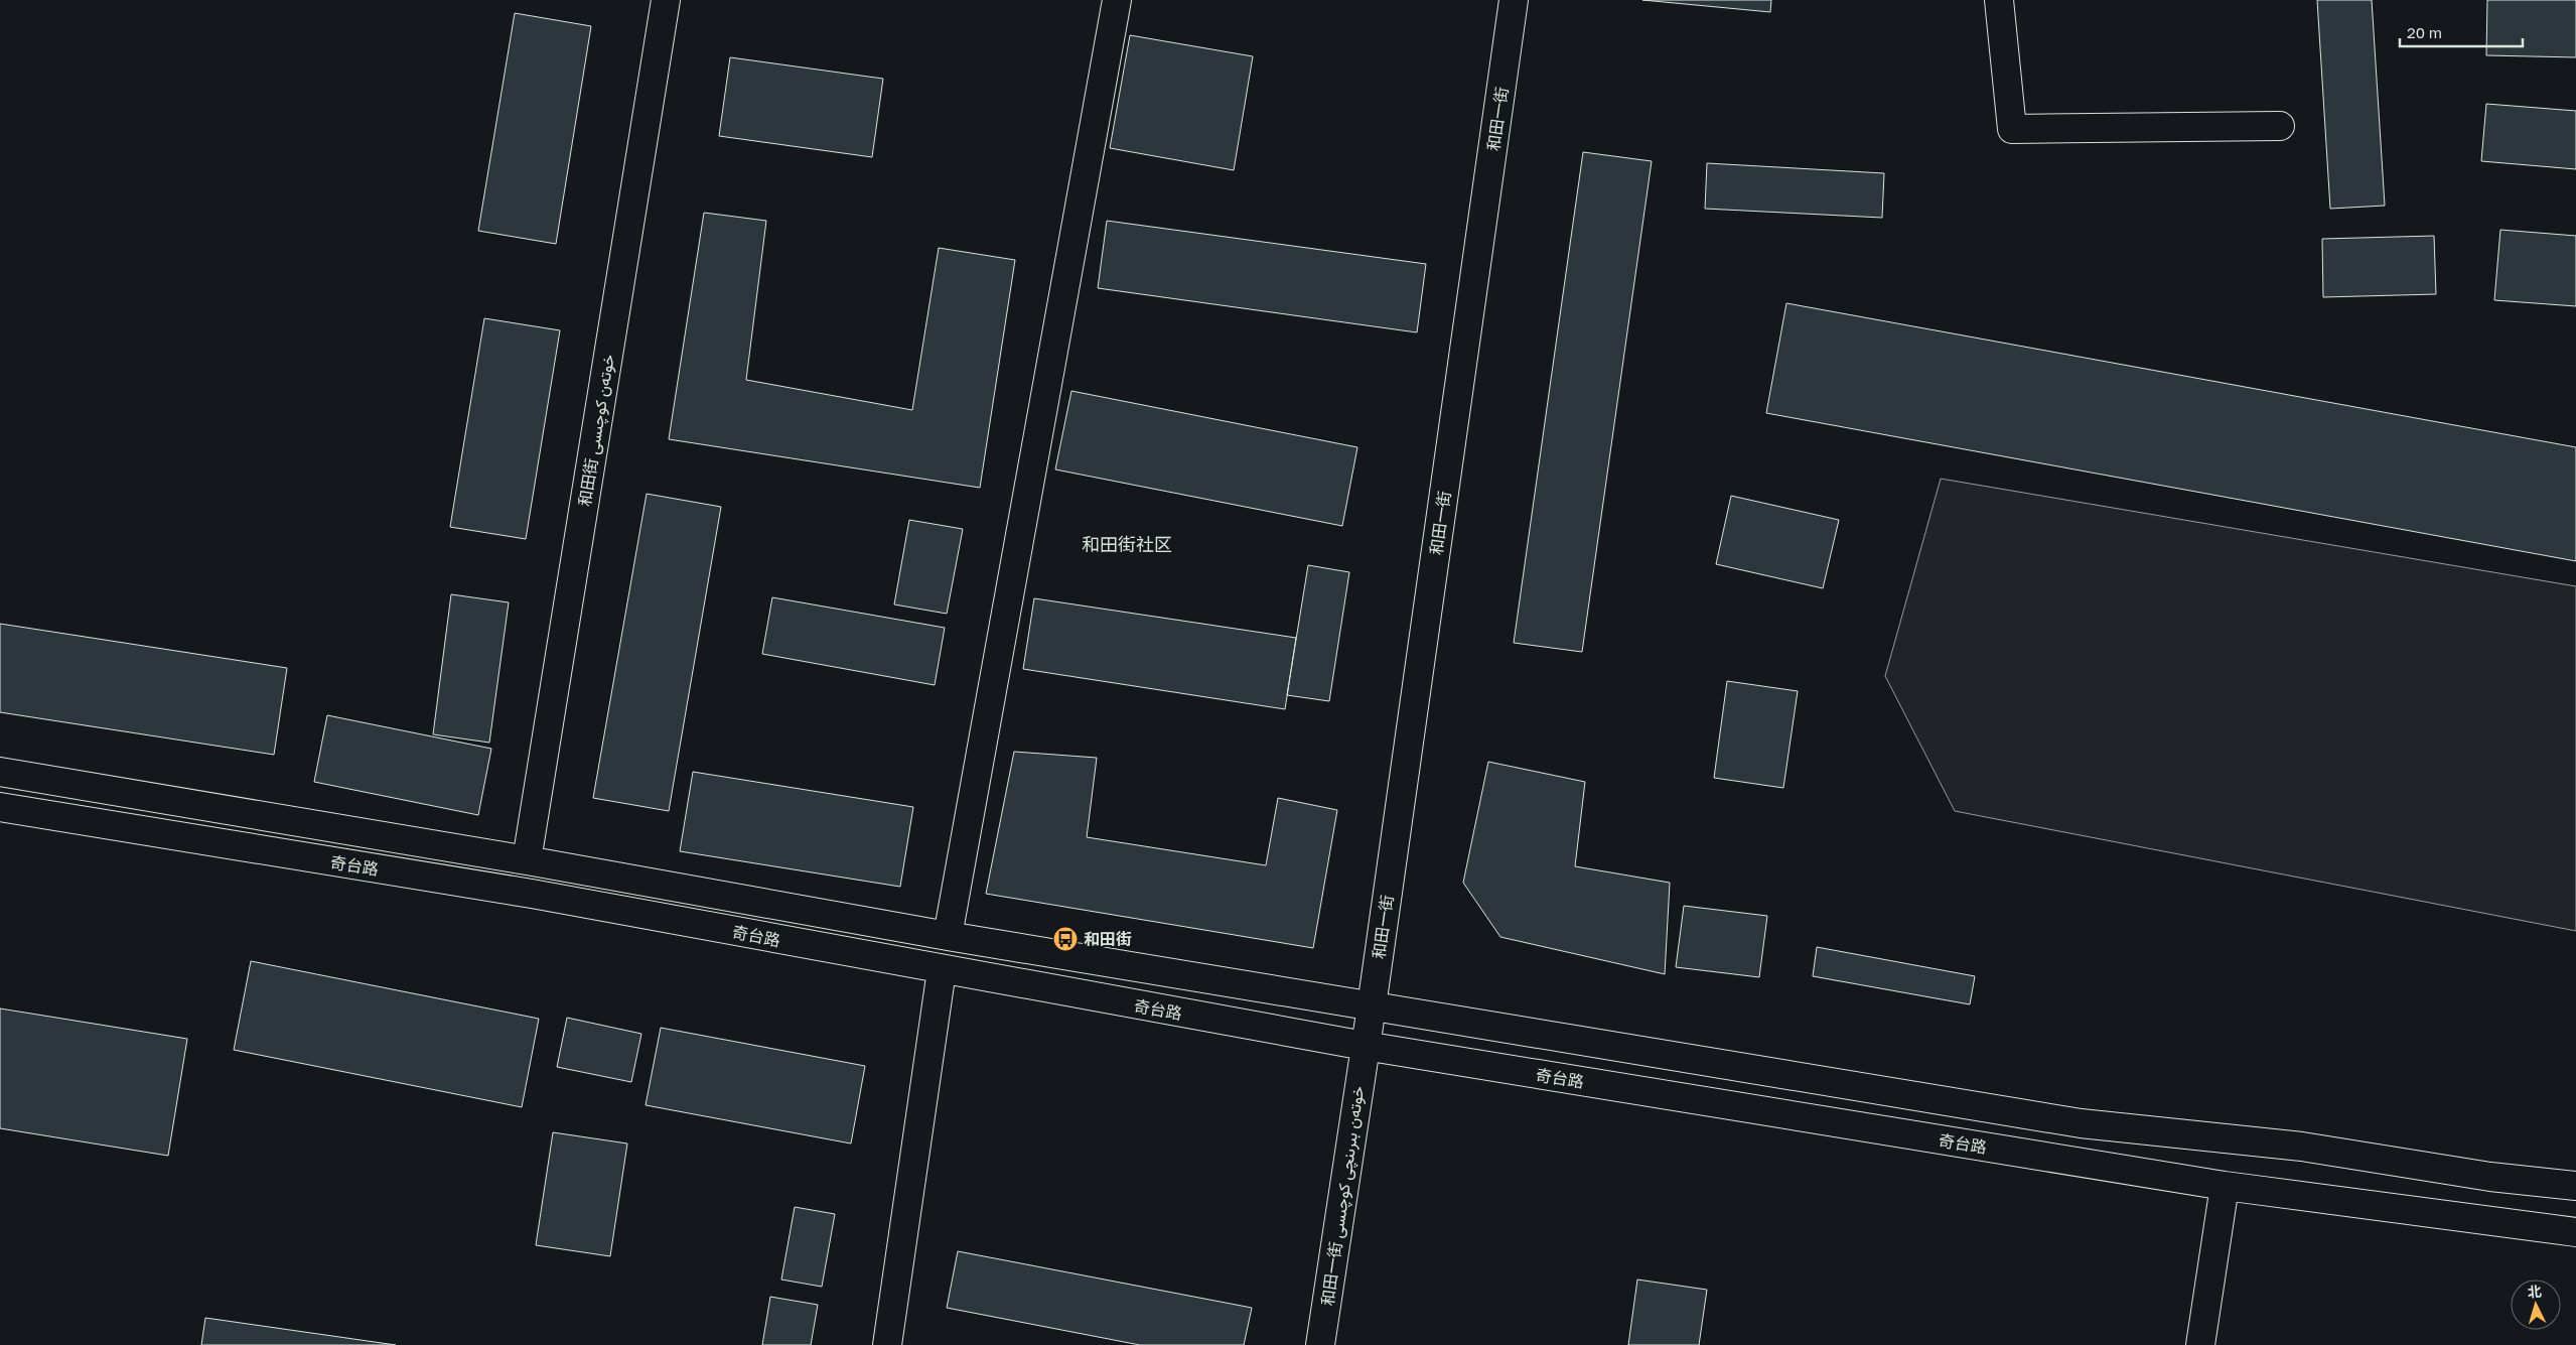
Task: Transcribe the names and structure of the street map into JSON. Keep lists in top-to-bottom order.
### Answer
{
  "streets": {
    "street": [
      "和田一街",
      "和田街 خوتەن كوچىسى",
      "奇台路",
      "和田一街 خوتەن بىرىنچى كوچىسى"
    ]
  },
  "crossings": [
    ["和田一街", "奇台路"],
    ["和田一街", "和田一街 خوتەن بىرىنچى كوچىسى"],
    ["和田街 خوتەن كوچىسى", "奇台路"],
    ["奇台路", "和田一街 خوتەن بىرىنچى كوچىسى"]
  ],
  "districts": ["和田街社区"],
  "places": {
    "bus stop": ["和田街"]
  },
  "scale_bar": "20 m",
  "north": "top"
}
